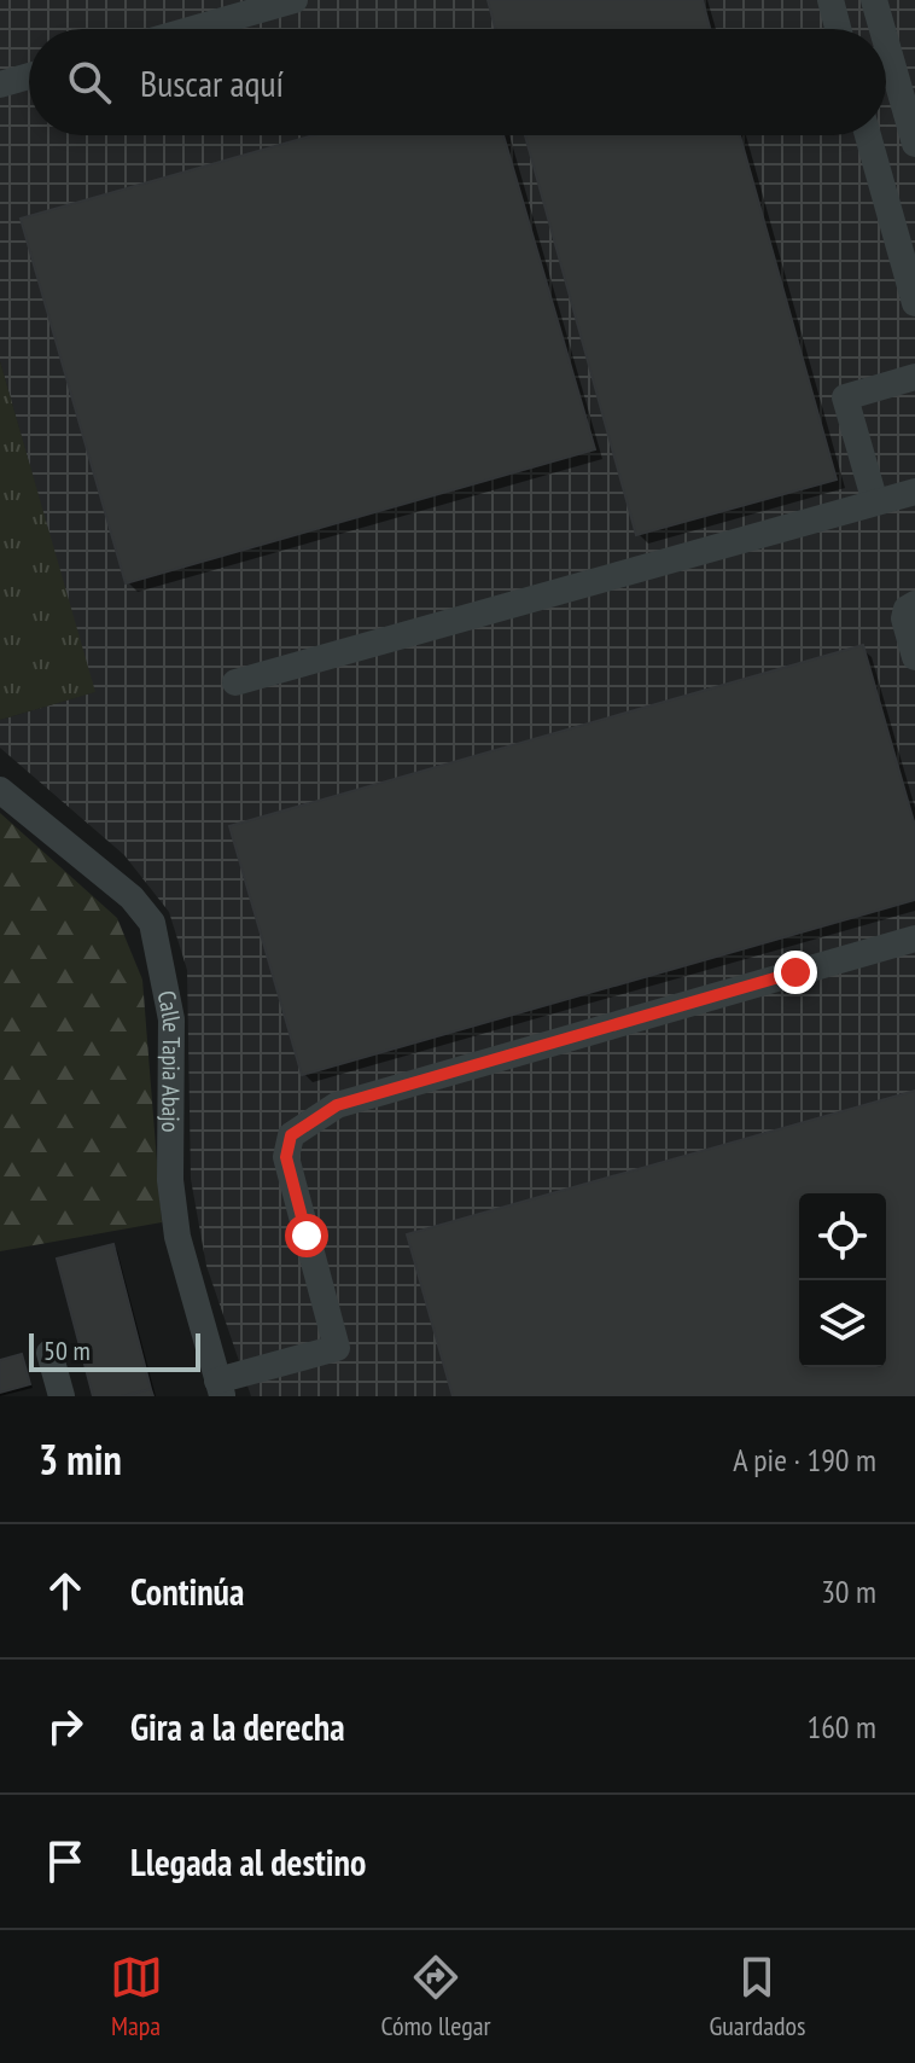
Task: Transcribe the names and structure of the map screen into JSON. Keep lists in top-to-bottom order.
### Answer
{
  "streets": {
    "street": ["Calle Tapia Abajo"]
  },
  "scale_bar": "50 m",
  "page": {
    "search": "Buscar aquí",
    "scale": "50 m",
    "heading": ["3 min", "A pie · 190 m"],
    "list": [
      ["Continúa", "30 m"],
      ["Gira a la derecha", "160 m"],
      "Llegada al destino"
    ],
    "nav": ["Mapa", "Cómo llegar", "Guardados"]
  }
}
